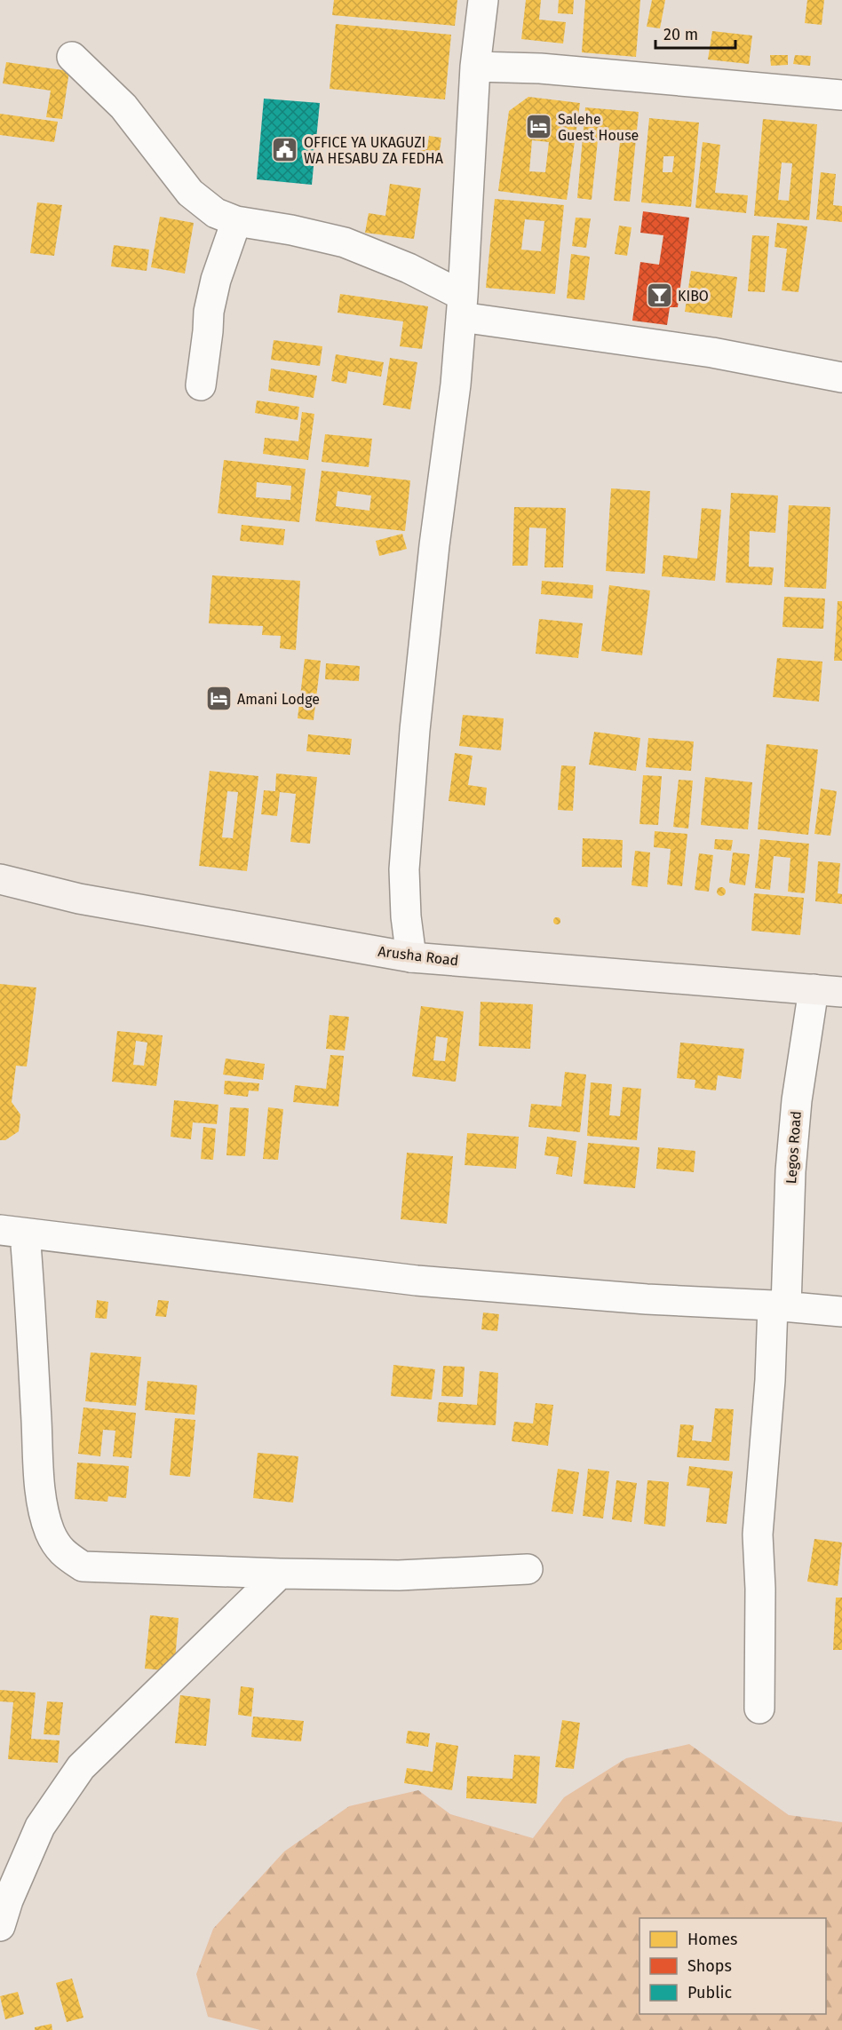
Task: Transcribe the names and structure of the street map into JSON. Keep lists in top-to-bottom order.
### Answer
{
  "streets": {
    "main road": ["Arusha Road"],
    "street": ["Legos Road"]
  },
  "crossings": [
    ["Arusha Road", "Legos Road"]
  ],
  "places": {
    "hotel": ["Salehe Guest House", "Amani Lodge"],
    "public building": ["OFFICE YA UKAGUZI WA HESABU ZA FEDHA"],
    "bar": ["KIBO"]
  },
  "legend": ["Homes", "Shops", "Public"],
  "scale_bar": "20 m"
}
